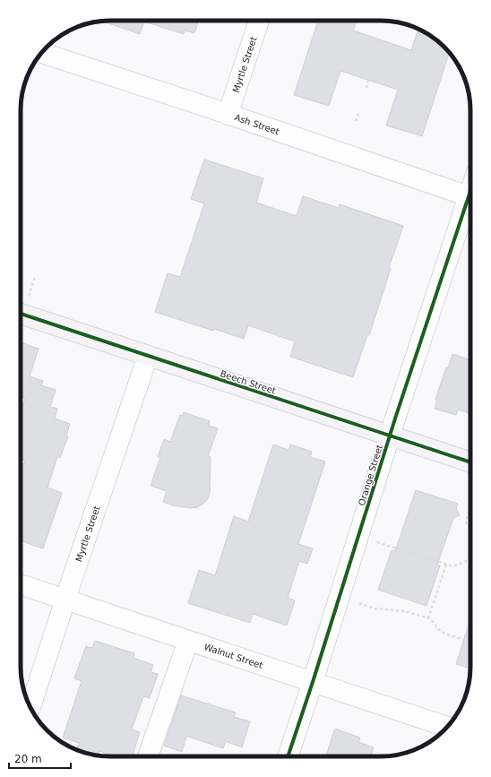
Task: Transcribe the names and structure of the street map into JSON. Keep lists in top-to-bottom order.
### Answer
{
  "streets": {
    "main road": ["Beech Street"],
    "street": [
      "Myrtle Street",
      "Ash Street",
      "Orange Street",
      "Walnut Street"
    ]
  },
  "crossings": [
    ["Myrtle Street", "Ash Street"],
    ["Myrtle Street", "Beech Street"],
    ["Myrtle Street", "Walnut Street"],
    ["Beech Street", "Orange Street"],
    ["Orange Street", "Walnut Street"]
  ],
  "scale_bar": "20 m"
}
